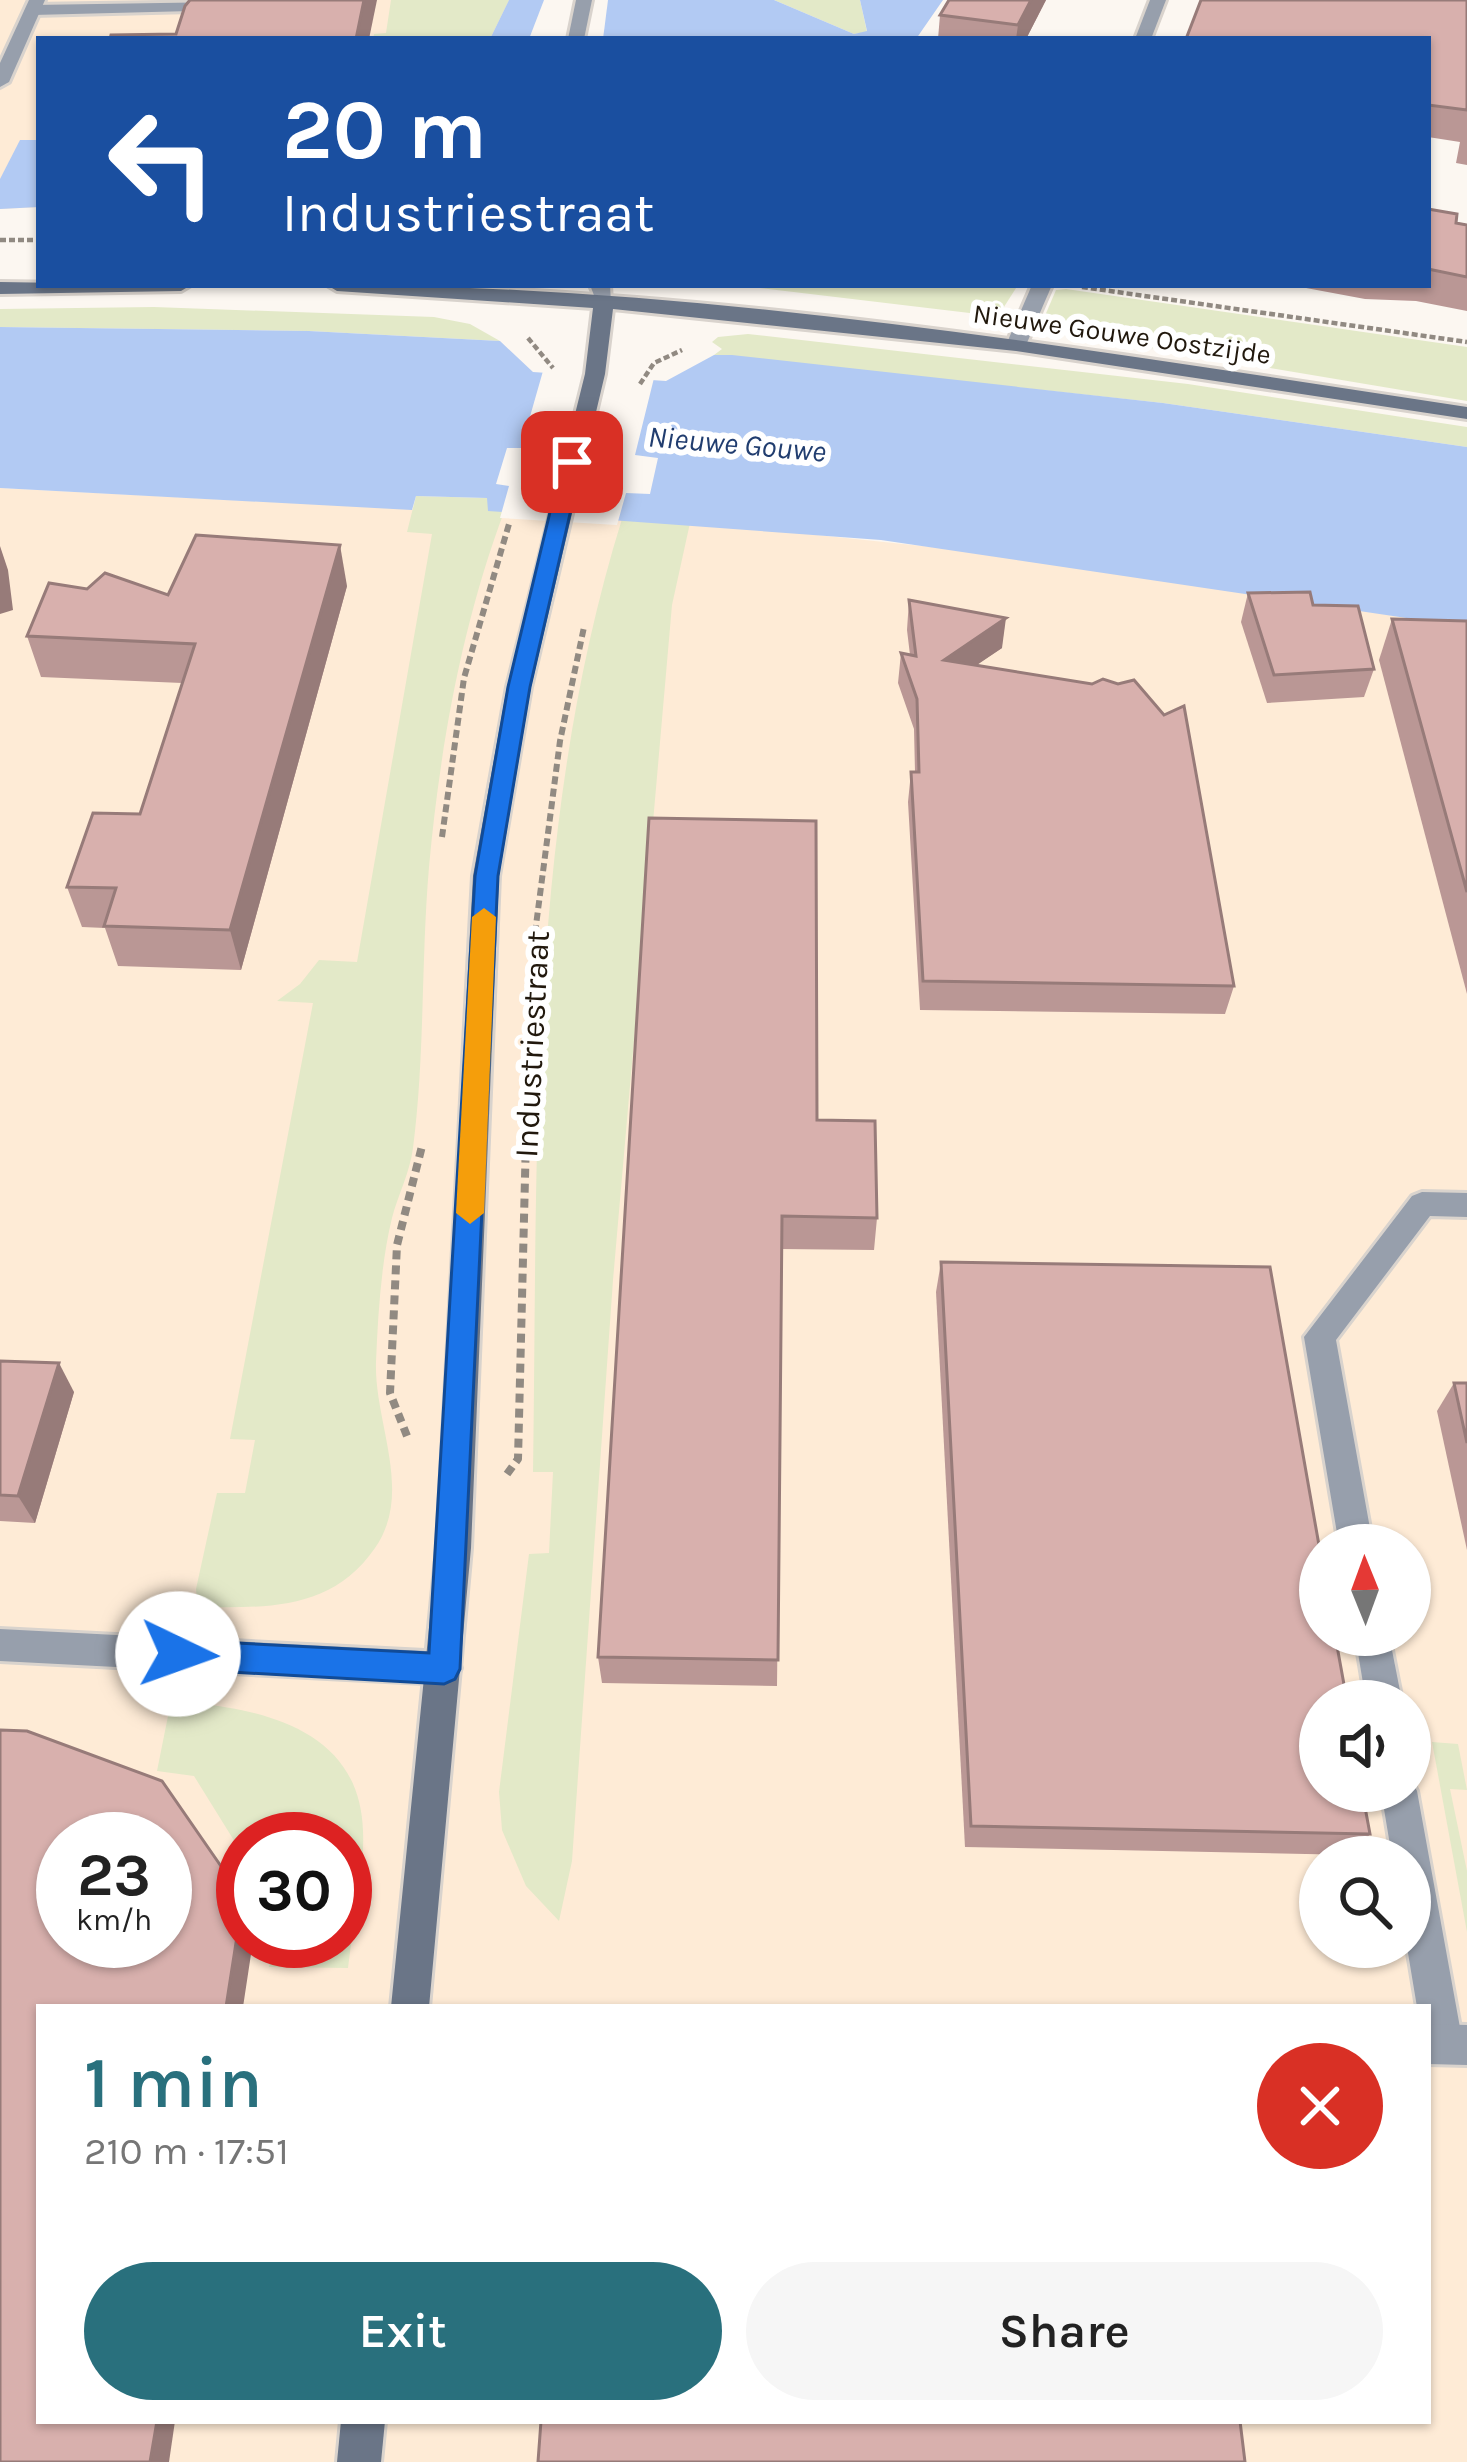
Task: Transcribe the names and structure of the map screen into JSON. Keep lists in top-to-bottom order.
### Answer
{
  "streets": {
    "main road": ["Nieuwe Gouwe Oostzijde", "Industriestraat"]
  },
  "crossings": [
    ["Nieuwe Gouwe Oostzijde", "Industriestraat"]
  ],
  "water": ["Nieuwe Gouwe"],
  "north": "top",
  "page": {
    "turn": ["20 m", "Industriestraat"],
    "speed": "23 km/h",
    "limit": "30",
    "heading": ["1 min", "210 m · 17:51"],
    "buttons": ["Exit", "Share"]
  }
}
